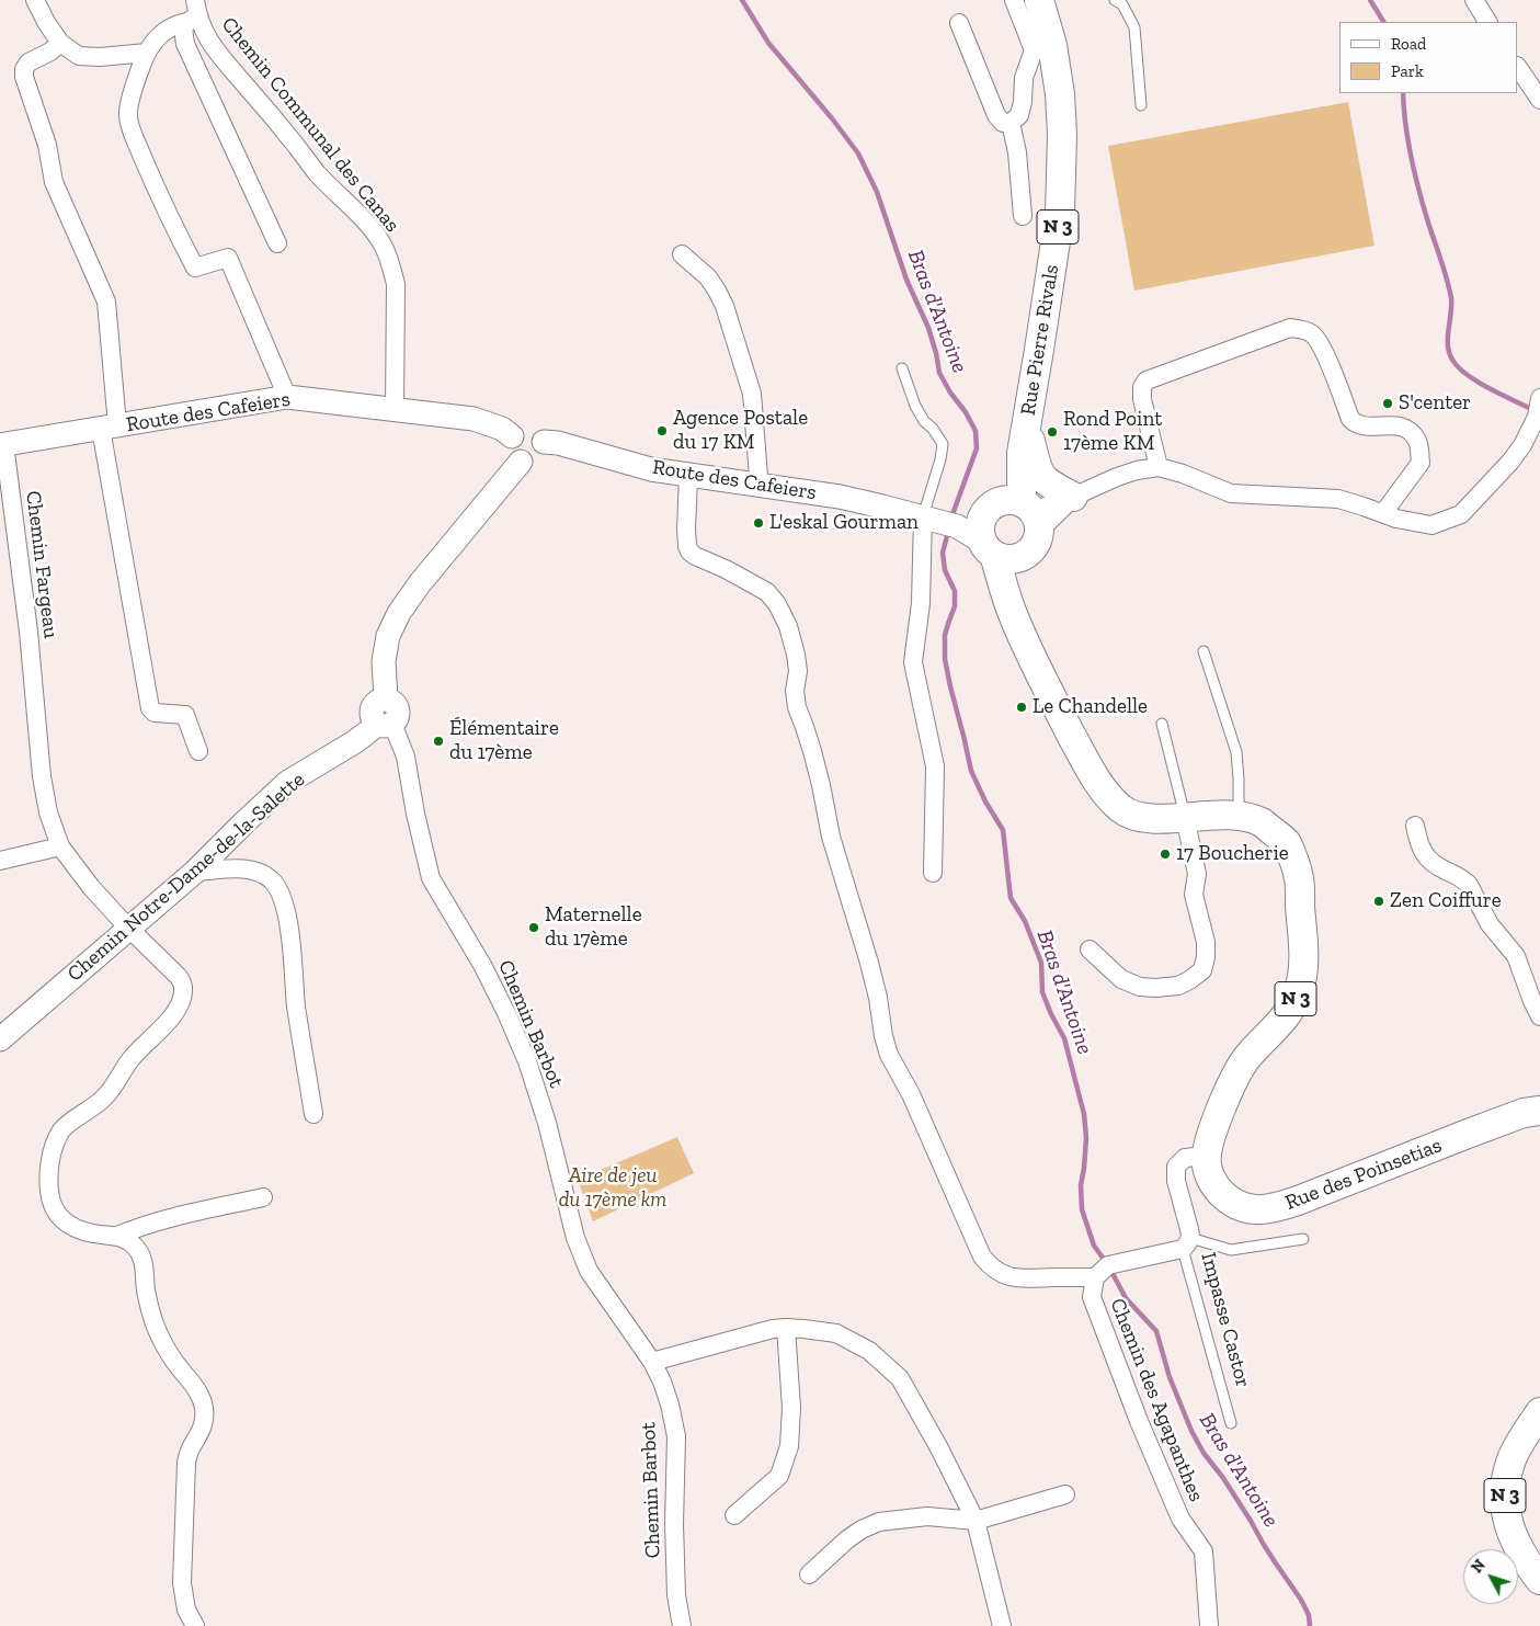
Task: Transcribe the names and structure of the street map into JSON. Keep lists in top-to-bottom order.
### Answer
{
  "streets": {
    "main road": ["N 3", "Rue Pierre Rivals", "Rue des Poinsetias"],
    "street": [
      "Chemin Communal des Canas",
      "Route des Cafeiers",
      "Chemin Fargeau",
      "Chemin Notre-Dame-de-la-Salette",
      "Chemin Barbot",
      "Impasse Castor",
      "Chemin des Agapanthes"
    ]
  },
  "crossings": [
    ["Chemin Communal des Canas", "Route des Cafeiers"],
    ["N 3", "Rue Pierre Rivals"],
    ["N 3", "Route des Cafeiers"],
    ["N 3", "Rue des Poinsetias"],
    ["N 3", "Impasse Castor"],
    ["Route des Cafeiers", "Chemin Fargeau"],
    ["Chemin Fargeau", "Chemin Notre-Dame-de-la-Salette"],
    ["Chemin Notre-Dame-de-la-Salette", "Chemin Barbot"],
    ["Rue des Poinsetias", "Impasse Castor"],
    ["Impasse Castor", "Chemin des Agapanthes"]
  ],
  "water": ["Bras d'Antoine"],
  "parks": ["Aire de jeu du 17ème km"],
  "places": [
    "S'center",
    "Agence Postale du 17 KM",
    "Rond Point 17ème KM",
    "L'eskal Gourman",
    "Le Chandelle",
    "Élémentaire du 17ème",
    "17 Boucherie",
    "Zen Coiffure",
    "Maternelle du 17ème"
  ],
  "legend": ["Road", "Park"],
  "north": "top left"
}
